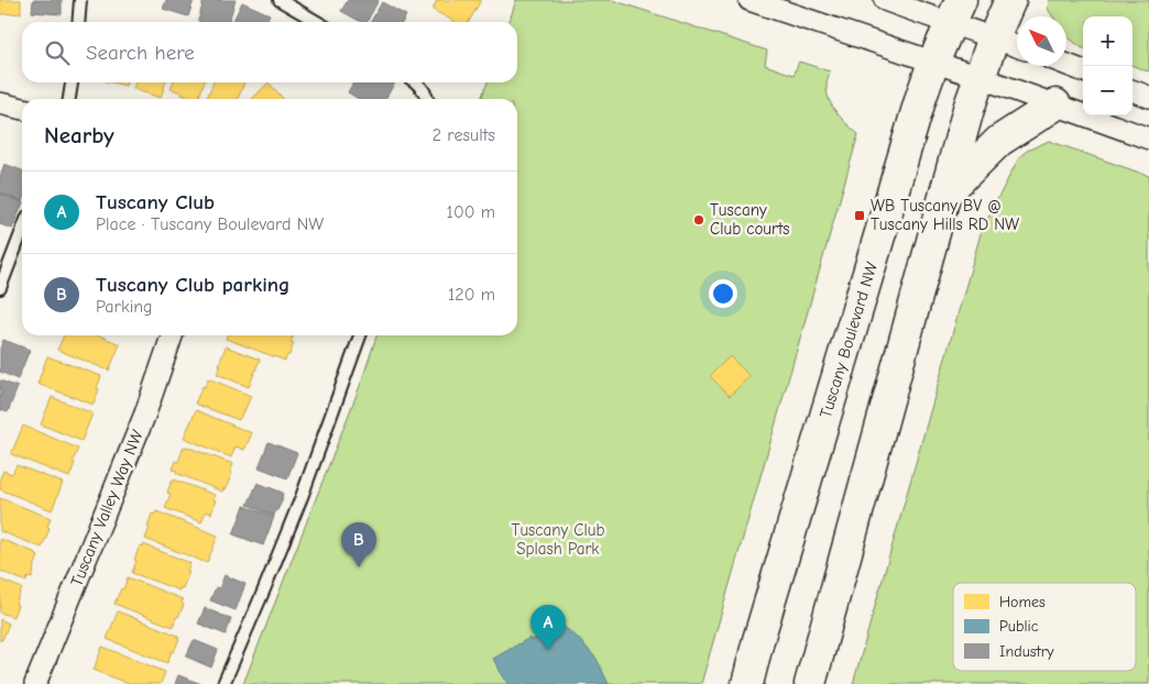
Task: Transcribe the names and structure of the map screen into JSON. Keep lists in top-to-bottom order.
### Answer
{
  "streets": {
    "street": ["Tuscany Boulevard NW", "Tuscany Valley Way NW"]
  },
  "parks": ["Tuscany Club Splash Park"],
  "places": {
    "transit": ["WB Tuscany BV @ Tuscany Hills RD NW"],
    "other": ["Tuscany Club courts"]
  },
  "legend": ["Homes", "Public", "Industry"],
  "north": "top left",
  "page": {
    "map_buttons": ["+", "−"],
    "search": "Search here",
    "heading": ["Nearby", "2 results"],
    "list": [
      {
        "mark": "A",
        "name": "Tuscany Club",
        "note": "Place · Tuscany Boulevard NW",
        "value": "100 m"
      },
      {
        "mark": "B",
        "name": "Tuscany Club parking",
        "note": "Parking",
        "value": "120 m"
      }
    ],
    "pins": ["B", "A"]
  }
}
